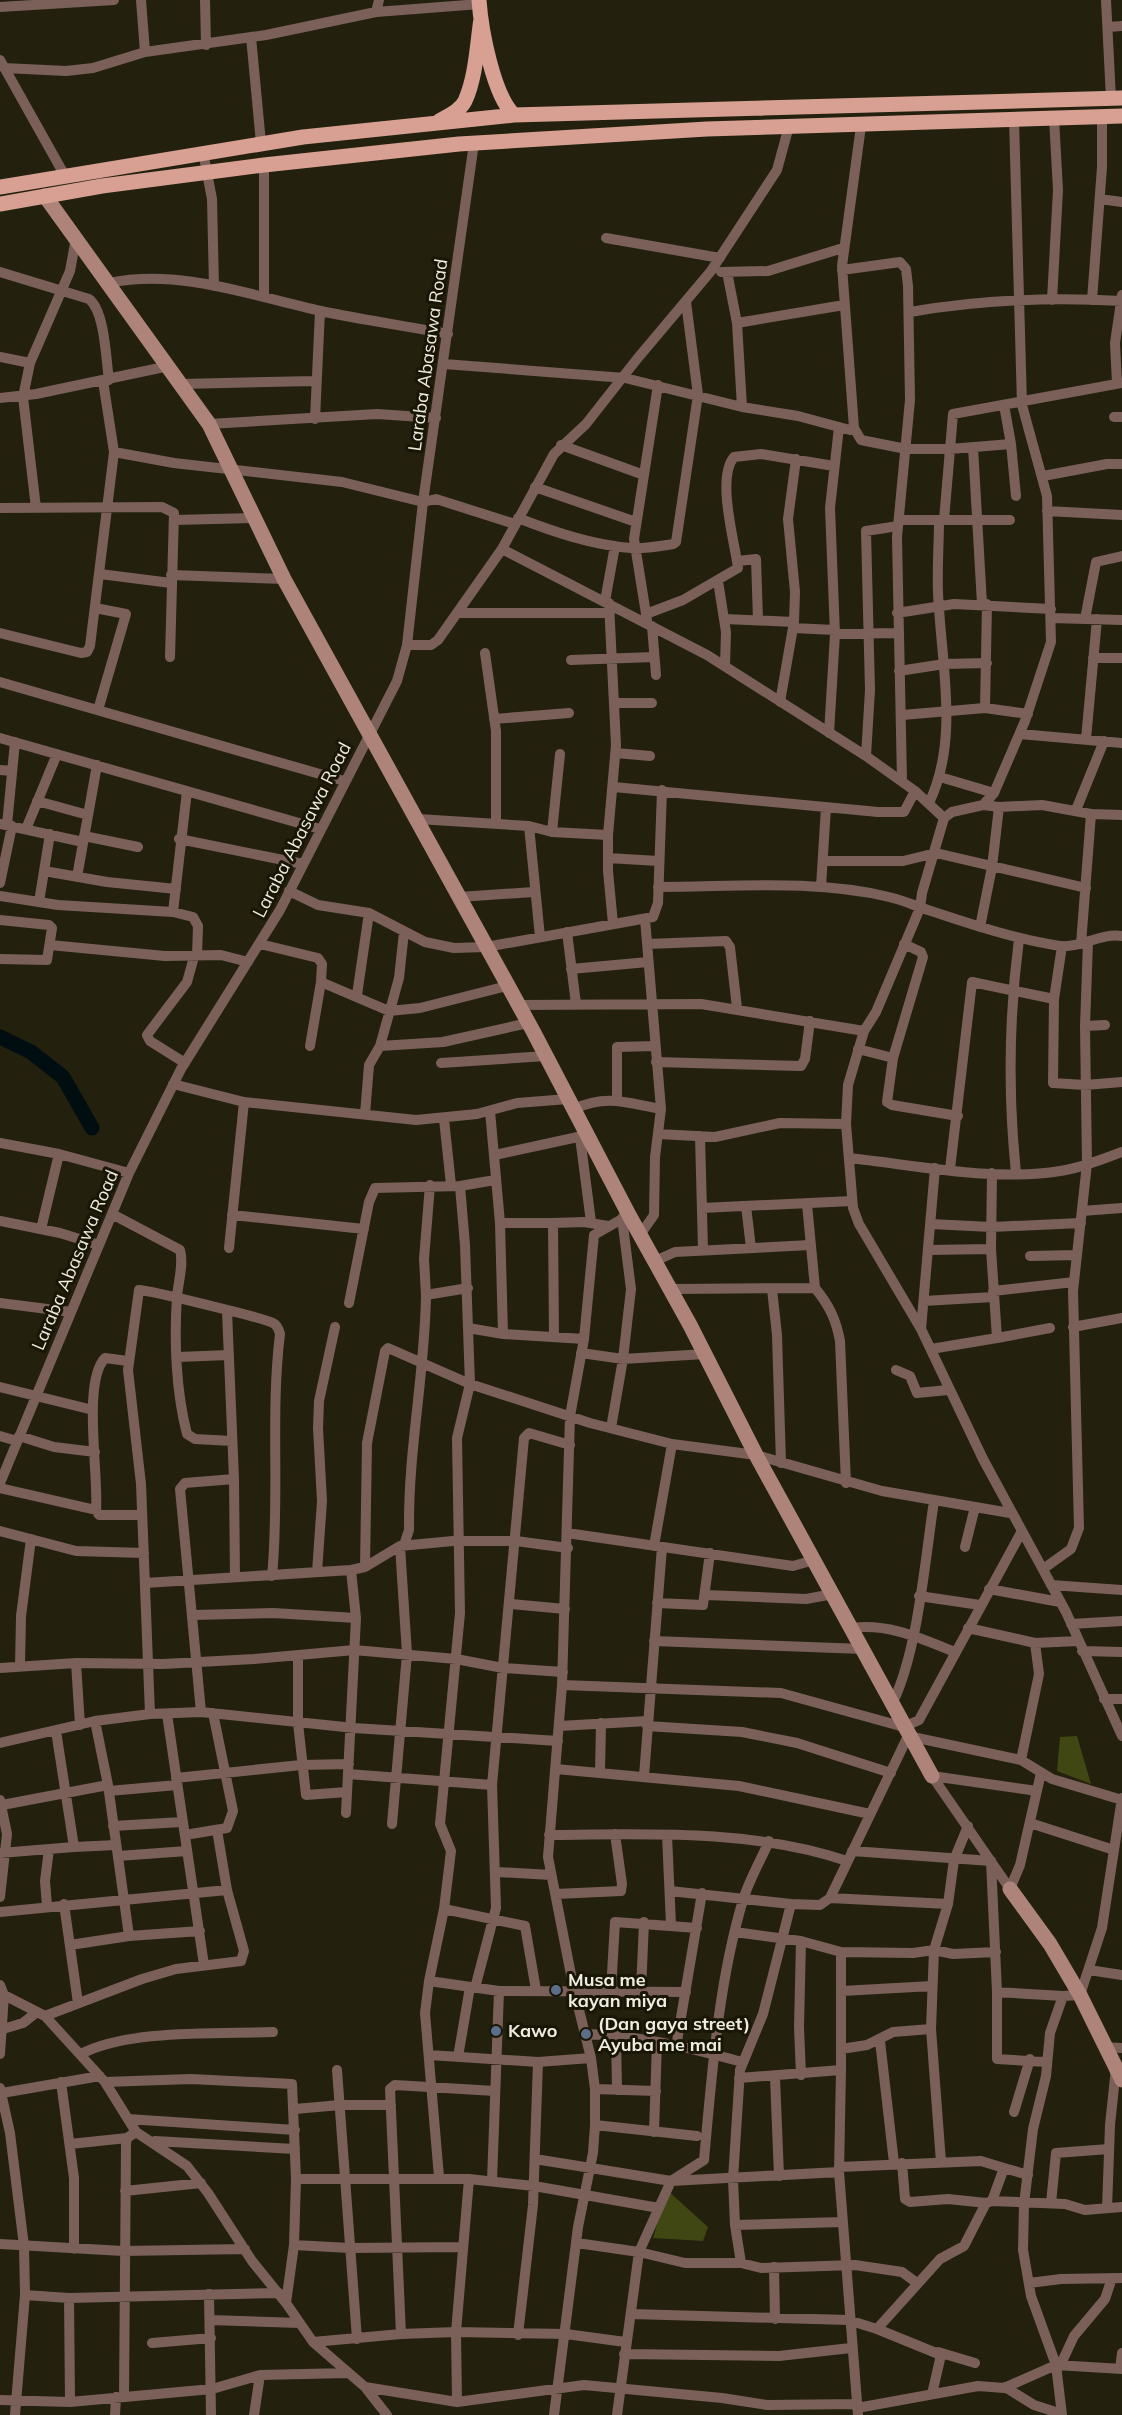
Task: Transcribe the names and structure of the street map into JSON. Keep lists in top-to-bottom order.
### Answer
{
  "streets": {
    "street": ["Laraba Abasawa Road"]
  },
  "places": ["Musa me kayan miya", "Kawo", "(Dan gaya street) Ayuba me mai"]
}
